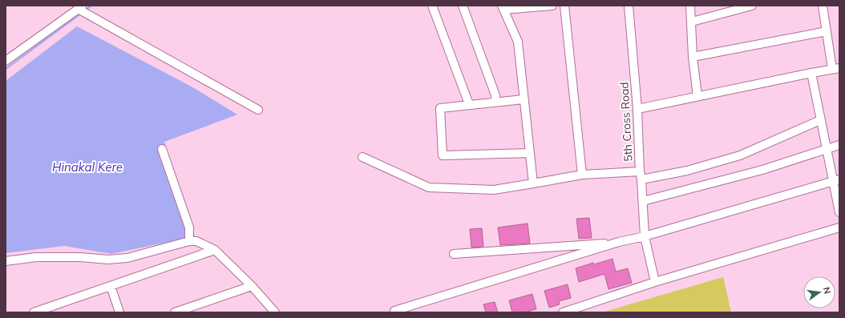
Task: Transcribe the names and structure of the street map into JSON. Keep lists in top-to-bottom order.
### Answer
{
  "streets": {
    "street": ["5th Cross Road"]
  },
  "water": ["Hinakal Kere"],
  "north": "right"
}
